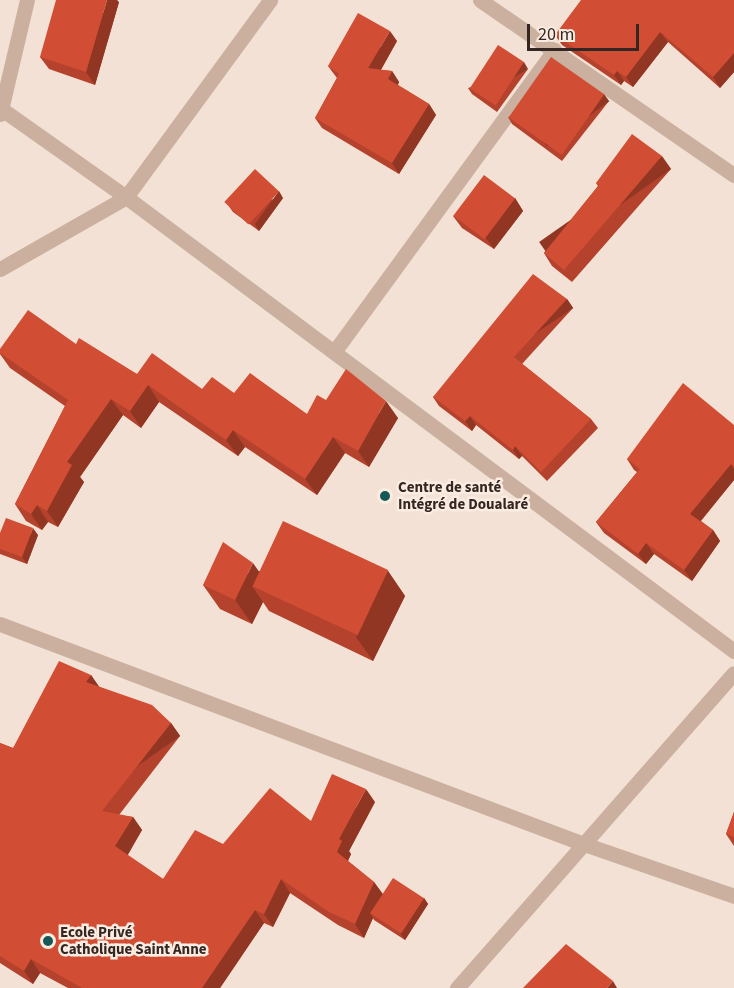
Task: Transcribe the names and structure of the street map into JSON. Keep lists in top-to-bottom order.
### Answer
{
  "places": ["Centre de santé Intégré de Doualaré", "Ecole Privé Catholique Saint Anne"],
  "scale_bar": "20 m"
}
